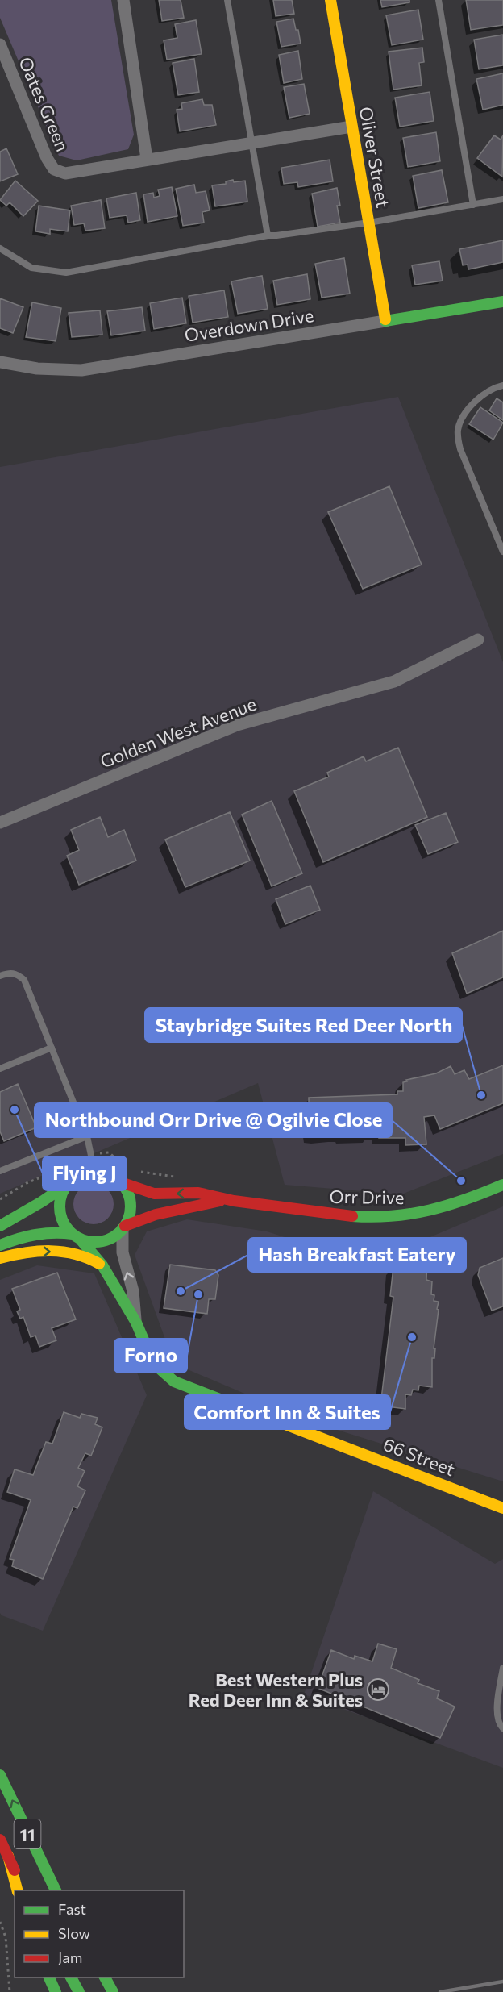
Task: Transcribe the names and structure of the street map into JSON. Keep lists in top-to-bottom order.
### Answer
{
  "streets": {
    "main road": [
      "Oliver Street",
      "Overdown Drive",
      "Orr Drive",
      "66 Street",
      "11"
    ],
    "street": ["Oates Green", "Golden West Avenue"]
  },
  "crossings": [
    ["Oates Green", "Oliver Street"],
    ["Oliver Street", "Overdown Drive"],
    ["Orr Drive", "66 Street"]
  ],
  "places": {
    "other": [
      "Staybridge Suites Red Deer North",
      "Flying J",
      "Northbound Orr Drive @ Ogilvie Close",
      "Hash Breakfast Eatery",
      "Forno",
      "Comfort Inn & Suites"
    ],
    "hotel": ["Best Western Plus Red Deer Inn & Suites"]
  },
  "legend": ["Fast", "Slow", "Jam"]
}
